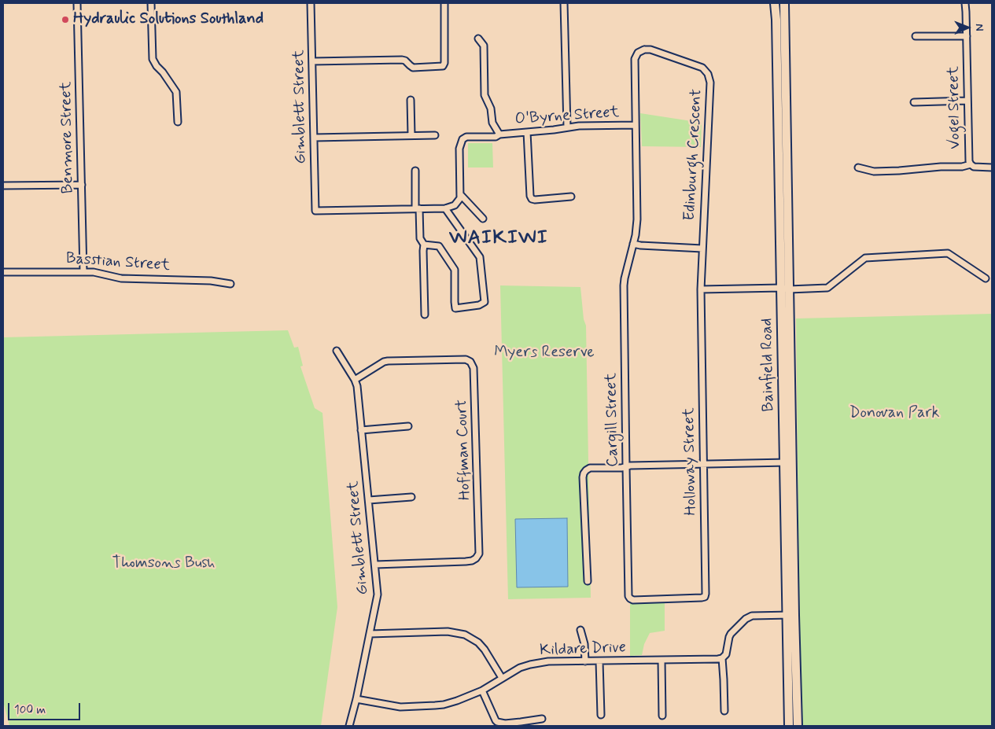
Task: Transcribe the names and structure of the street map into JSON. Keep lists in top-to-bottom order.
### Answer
{
  "streets": {
    "main road": ["Bainfield Road"],
    "street": [
      "Gimblett Street",
      "Vogel Street",
      "O'Byrne Street",
      "Benmore Street",
      "Edinburgh Crescent",
      "Basstian Street",
      "Cargill Street",
      "Hoffman Court",
      "Holloway Street",
      "Kildare Drive"
    ]
  },
  "crossings": [
    ["Gimblett Street", "Hoffman Court"],
    ["Gimblett Street", "Kildare Drive"],
    ["O'Byrne Street", "Edinburgh Crescent"],
    ["Benmore Street", "Basstian Street"],
    ["Edinburgh Crescent", "Cargill Street"],
    ["Edinburgh Crescent", "Holloway Street"],
    ["Cargill Street", "Holloway Street"]
  ],
  "districts": ["WAIKIWI"],
  "parks": ["Myers Reserve", "Donovan Park", "Thomsons Bush"],
  "places": ["Hydraulic Solutions Southland"],
  "scale_bar": "100 m",
  "north": "right"
}
